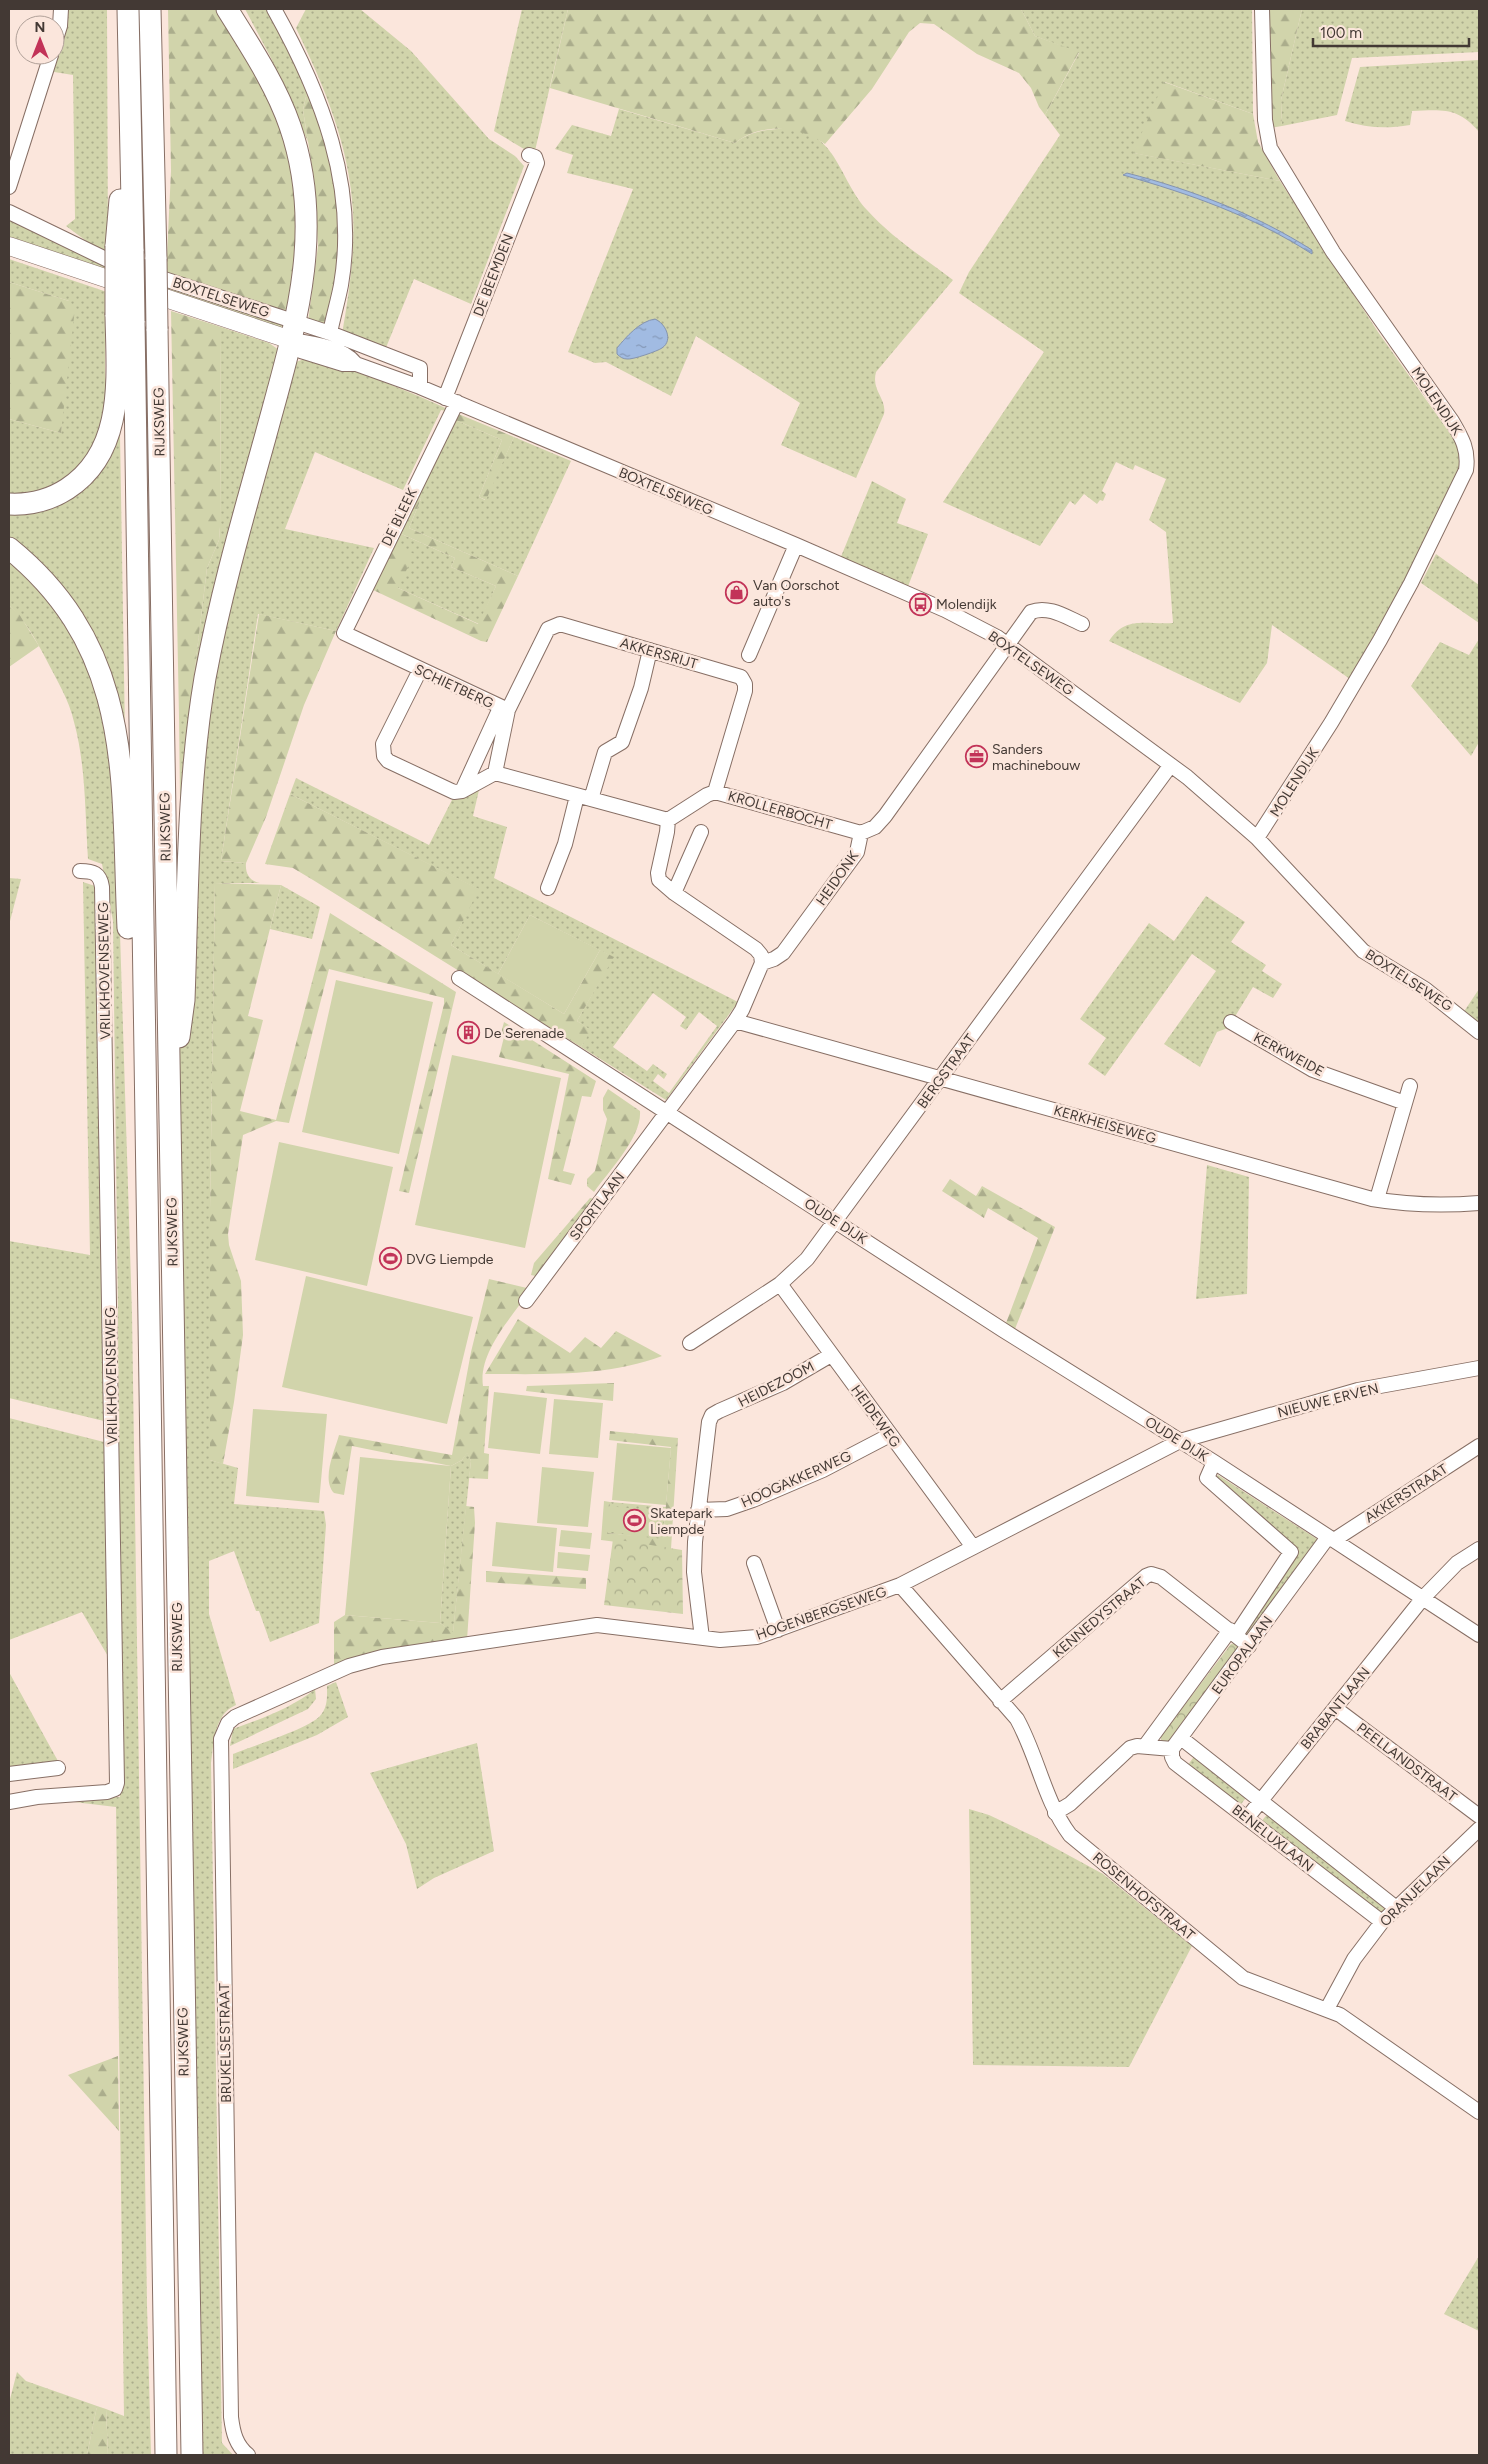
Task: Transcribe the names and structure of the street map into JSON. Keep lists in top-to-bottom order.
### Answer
{
  "streets": {
    "highway": ["RIJKSWEG"],
    "main road": ["BOXTELSEWEG"],
    "street": [
      "DE BEEMDEN",
      "MOLENDIJK",
      "DE BLEEK",
      "AKKERSRIJT",
      "SCHIETBERG",
      "KROLLERBOCHT",
      "HEIDONK",
      "VRILKHOVENSEWEG",
      "KERKWEIDE",
      "BERGSTRAAT",
      "KERKHEISEWEG",
      "SPORTLAAN",
      "OUDE DIJK",
      "HEIDEZOOM",
      "NIEUWE ERVEN",
      "HEIDEWEG",
      "HOOGAKKERWEG",
      "AKKERSTRAAT",
      "HOGENBERGSEWEG",
      "KENNEDYSTRAAT",
      "EUROPALAAN",
      "BRABANTLAAN",
      "PEELLANDSTRAAT",
      "BENELUXLAAN",
      "ORANJELAAN",
      "ROSENHOFSTRAAT",
      "BRUKELSESTRAAT"
    ]
  },
  "crossings": [
    ["DE BEEMDEN", "BOXTELSEWEG"],
    ["DE BEEMDEN", "DE BLEEK"],
    ["BOXTELSEWEG", "MOLENDIJK"],
    ["BOXTELSEWEG", "DE BLEEK"],
    ["BOXTELSEWEG", "HEIDONK"],
    ["BOXTELSEWEG", "BERGSTRAAT"],
    ["DE BLEEK", "SCHIETBERG"],
    ["AKKERSRIJT", "SCHIETBERG"],
    ["AKKERSRIJT", "KROLLERBOCHT"],
    ["KROLLERBOCHT", "HEIDONK"],
    ["BERGSTRAAT", "KERKHEISEWEG"],
    ["BERGSTRAAT", "OUDE DIJK"],
    ["BERGSTRAAT", "HEIDEWEG"],
    ["SPORTLAAN", "OUDE DIJK"],
    ["OUDE DIJK", "NIEUWE ERVEN"],
    ["OUDE DIJK", "AKKERSTRAAT"],
    ["OUDE DIJK", "HOGENBERGSEWEG"],
    ["OUDE DIJK", "EUROPALAAN"],
    ["OUDE DIJK", "BRABANTLAAN"],
    ["HEIDEZOOM", "HEIDEWEG"],
    ["HEIDEZOOM", "HOOGAKKERWEG"],
    ["NIEUWE ERVEN", "HOGENBERGSEWEG"],
    ["HEIDEWEG", "HOOGAKKERWEG"],
    ["HEIDEWEG", "HOGENBERGSEWEG"],
    ["AKKERSTRAAT", "EUROPALAAN"],
    ["HOGENBERGSEWEG", "ROSENHOFSTRAAT"],
    ["HOGENBERGSEWEG", "BRUKELSESTRAAT"],
    ["KENNEDYSTRAAT", "EUROPALAAN"],
    ["KENNEDYSTRAAT", "ROSENHOFSTRAAT"],
    ["EUROPALAAN", "BENELUXLAAN"],
    ["BRABANTLAAN", "PEELLANDSTRAAT"],
    ["BRABANTLAAN", "BENELUXLAAN"],
    ["BENELUXLAAN", "ORANJELAAN"],
    ["ORANJELAAN", "ROSENHOFSTRAAT"]
  ],
  "places": {
    "shop": ["Van Oorschot auto's"],
    "bus stop": ["Molendijk"],
    "office": ["Sanders machinebouw"],
    "building": ["De Serenade"],
    "sports": ["DVG Liempde", "Skatepark Liempde"]
  },
  "scale_bar": "100 m",
  "north": "top"
}
